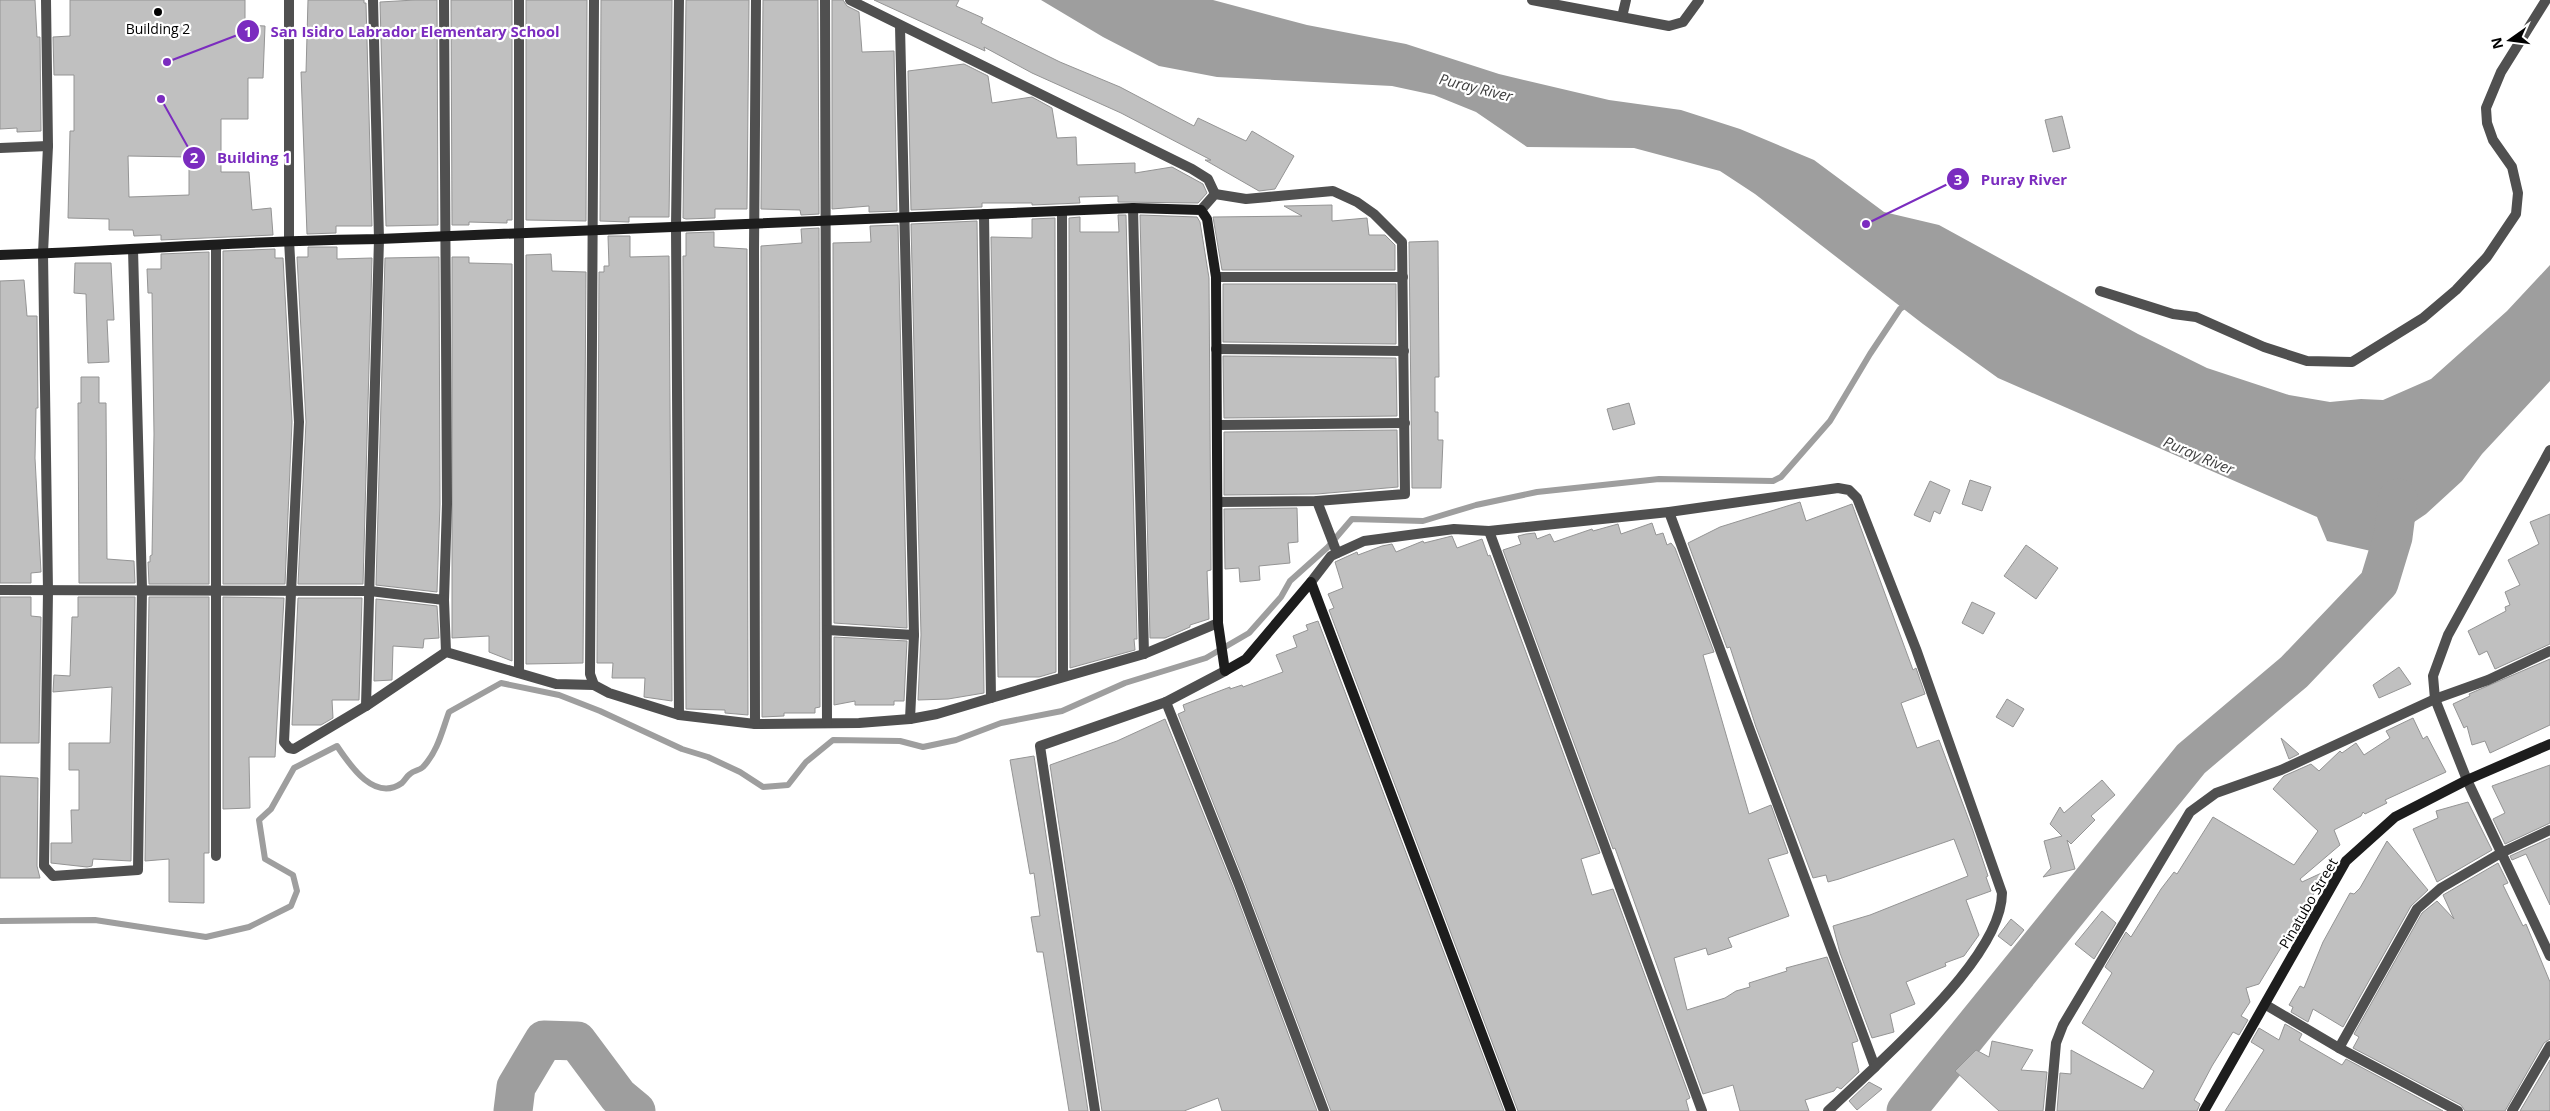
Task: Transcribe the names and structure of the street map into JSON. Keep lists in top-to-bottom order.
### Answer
{
  "streets": {
    "street": ["Pinatubo Street"]
  },
  "water": ["Puray River"],
  "places": [
    "Building 2",
    "San Isidro Labrador Elementary School",
    "Building 1",
    "Puray River"
  ],
  "north": "left"
}
